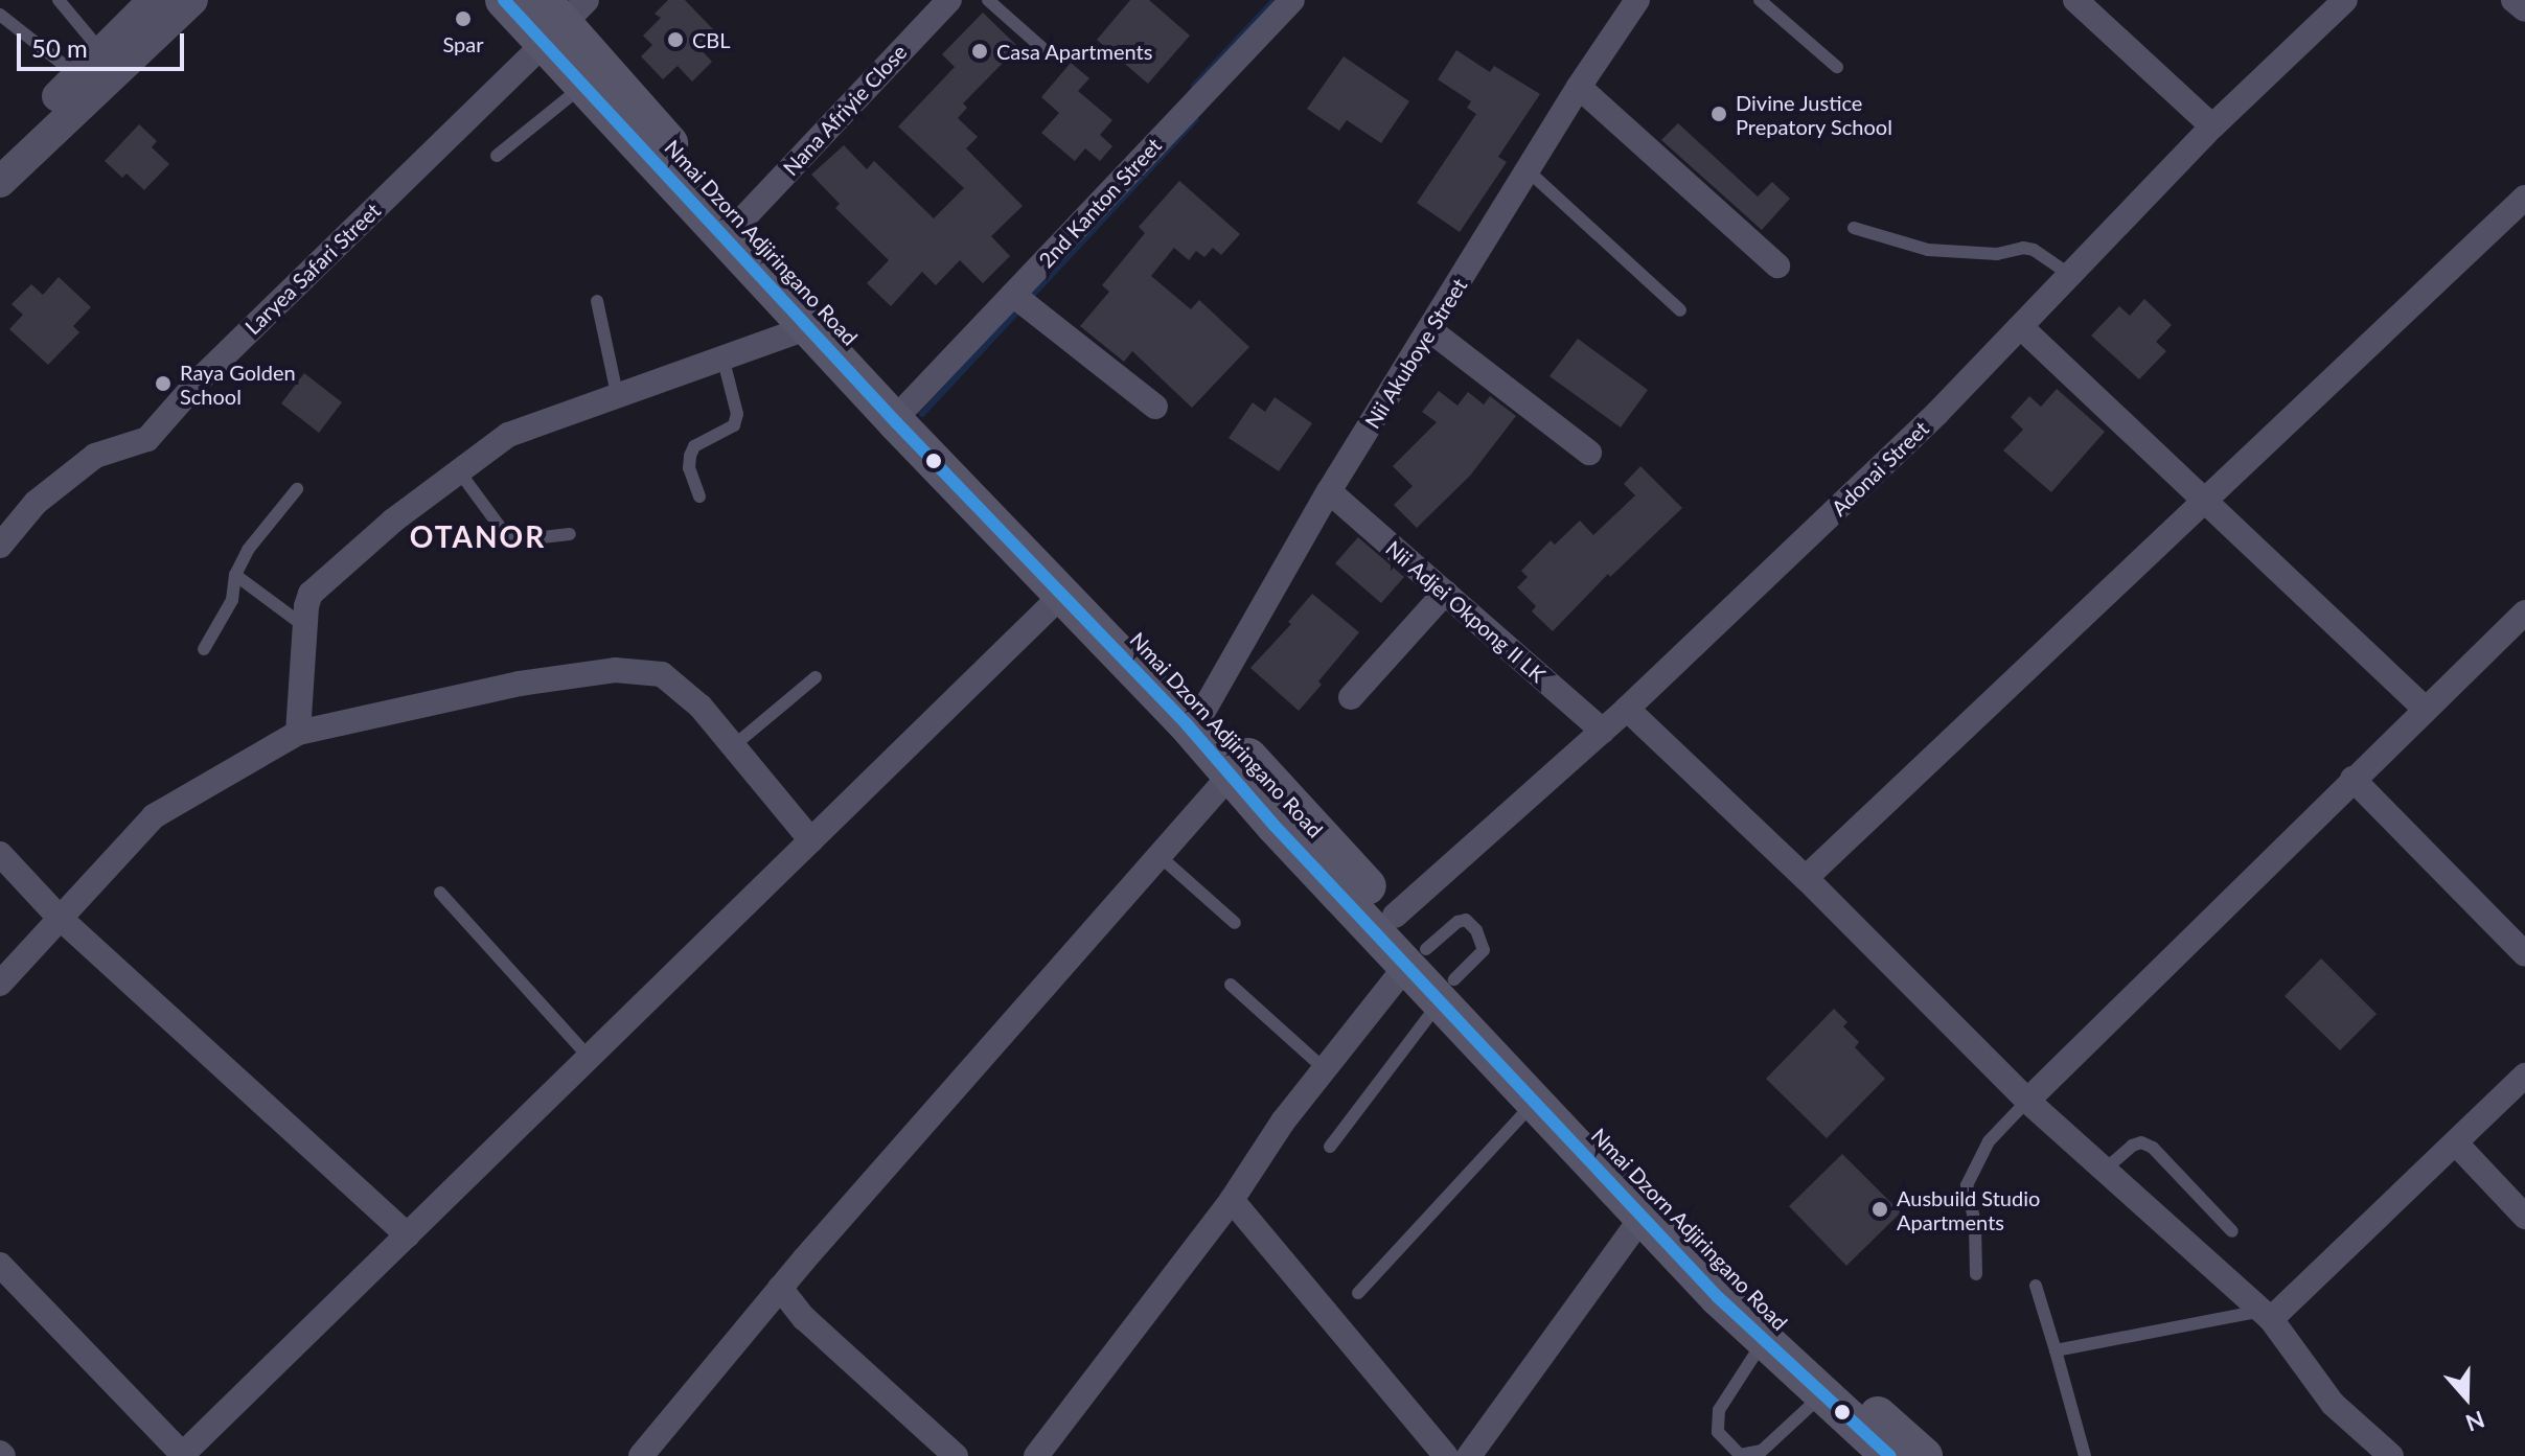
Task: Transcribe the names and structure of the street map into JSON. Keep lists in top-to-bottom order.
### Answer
{
  "streets": {
    "main road": ["Nmai Dzorn Adjiringano Road"],
    "street": [
      "Nana Afriyie Close",
      "2nd Kanton Street",
      "Laryea Safari Street",
      "Nii Akuboye Street",
      "Adonai Street",
      "Nii Adjei Okpong II LK"
    ]
  },
  "crossings": [
    ["Nana Afriyie Close", "Nmai Dzorn Adjiringano Road"],
    ["2nd Kanton Street", "Nmai Dzorn Adjiringano Road"],
    ["Nmai Dzorn Adjiringano Road", "Laryea Safari Street"],
    ["Nmai Dzorn Adjiringano Road", "Nii Akuboye Street"],
    ["Nmai Dzorn Adjiringano Road", "Adonai Street"],
    ["Nii Akuboye Street", "Nii Adjei Okpong II LK"],
    ["Adonai Street", "Nii Adjei Okpong II LK"]
  ],
  "districts": ["OTANOR"],
  "places": [
    "Spar",
    "CBL",
    "Casa Apartments",
    "Divine Justice Prepatory School",
    "Raya Golden School",
    "Ausbuild Studio Apartments"
  ],
  "scale_bar": "50 m",
  "north": "bottom"
}
